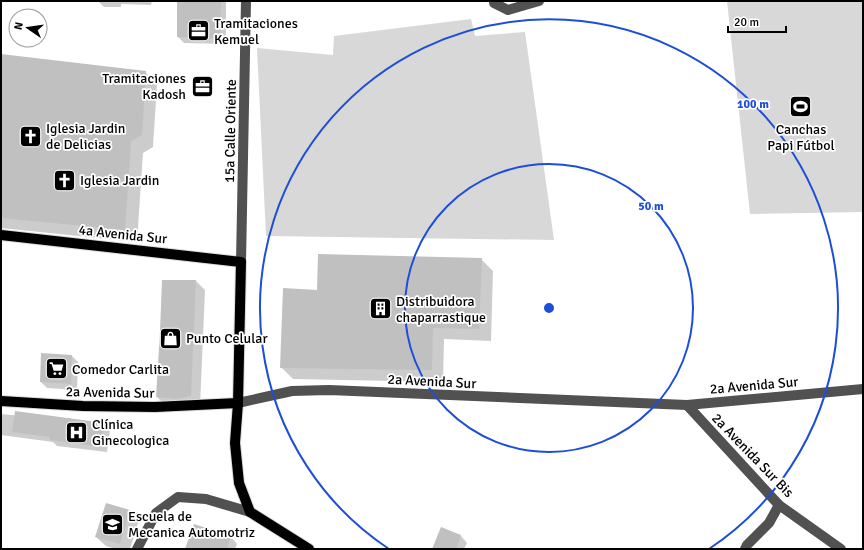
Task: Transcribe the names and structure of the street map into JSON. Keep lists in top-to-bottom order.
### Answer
{
  "streets": {
    "main road": ["4a Avenida Sur", "2a Avenida Sur"],
    "street": ["15a Calle Oriente", "2a Avenida Sur Bis"]
  },
  "crossings": [
    ["15a Calle Oriente", "4a Avenida Sur"],
    ["2a Avenida Sur", "2a Avenida Sur Bis"]
  ],
  "places": {
    "office": ["Tramitaciones Kemuel", "Tramitaciones Kadosh"],
    "sports": ["Canchas Papi Fútbol"],
    "church": ["Iglesia Jardin de Delicias", "Iglesia Jardin"],
    "building": ["Distribuidora chaparrastique"],
    "shop": ["Punto Celular"],
    "supermarket": ["Comedor Carlita"],
    "hospital": ["Clínica Ginecologica"],
    "school or university": ["Escuela de Mecanica Automotriz"]
  },
  "scale_bar": "20 m",
  "north": "left",
  "rings": ["100 m", "50 m"]
}
